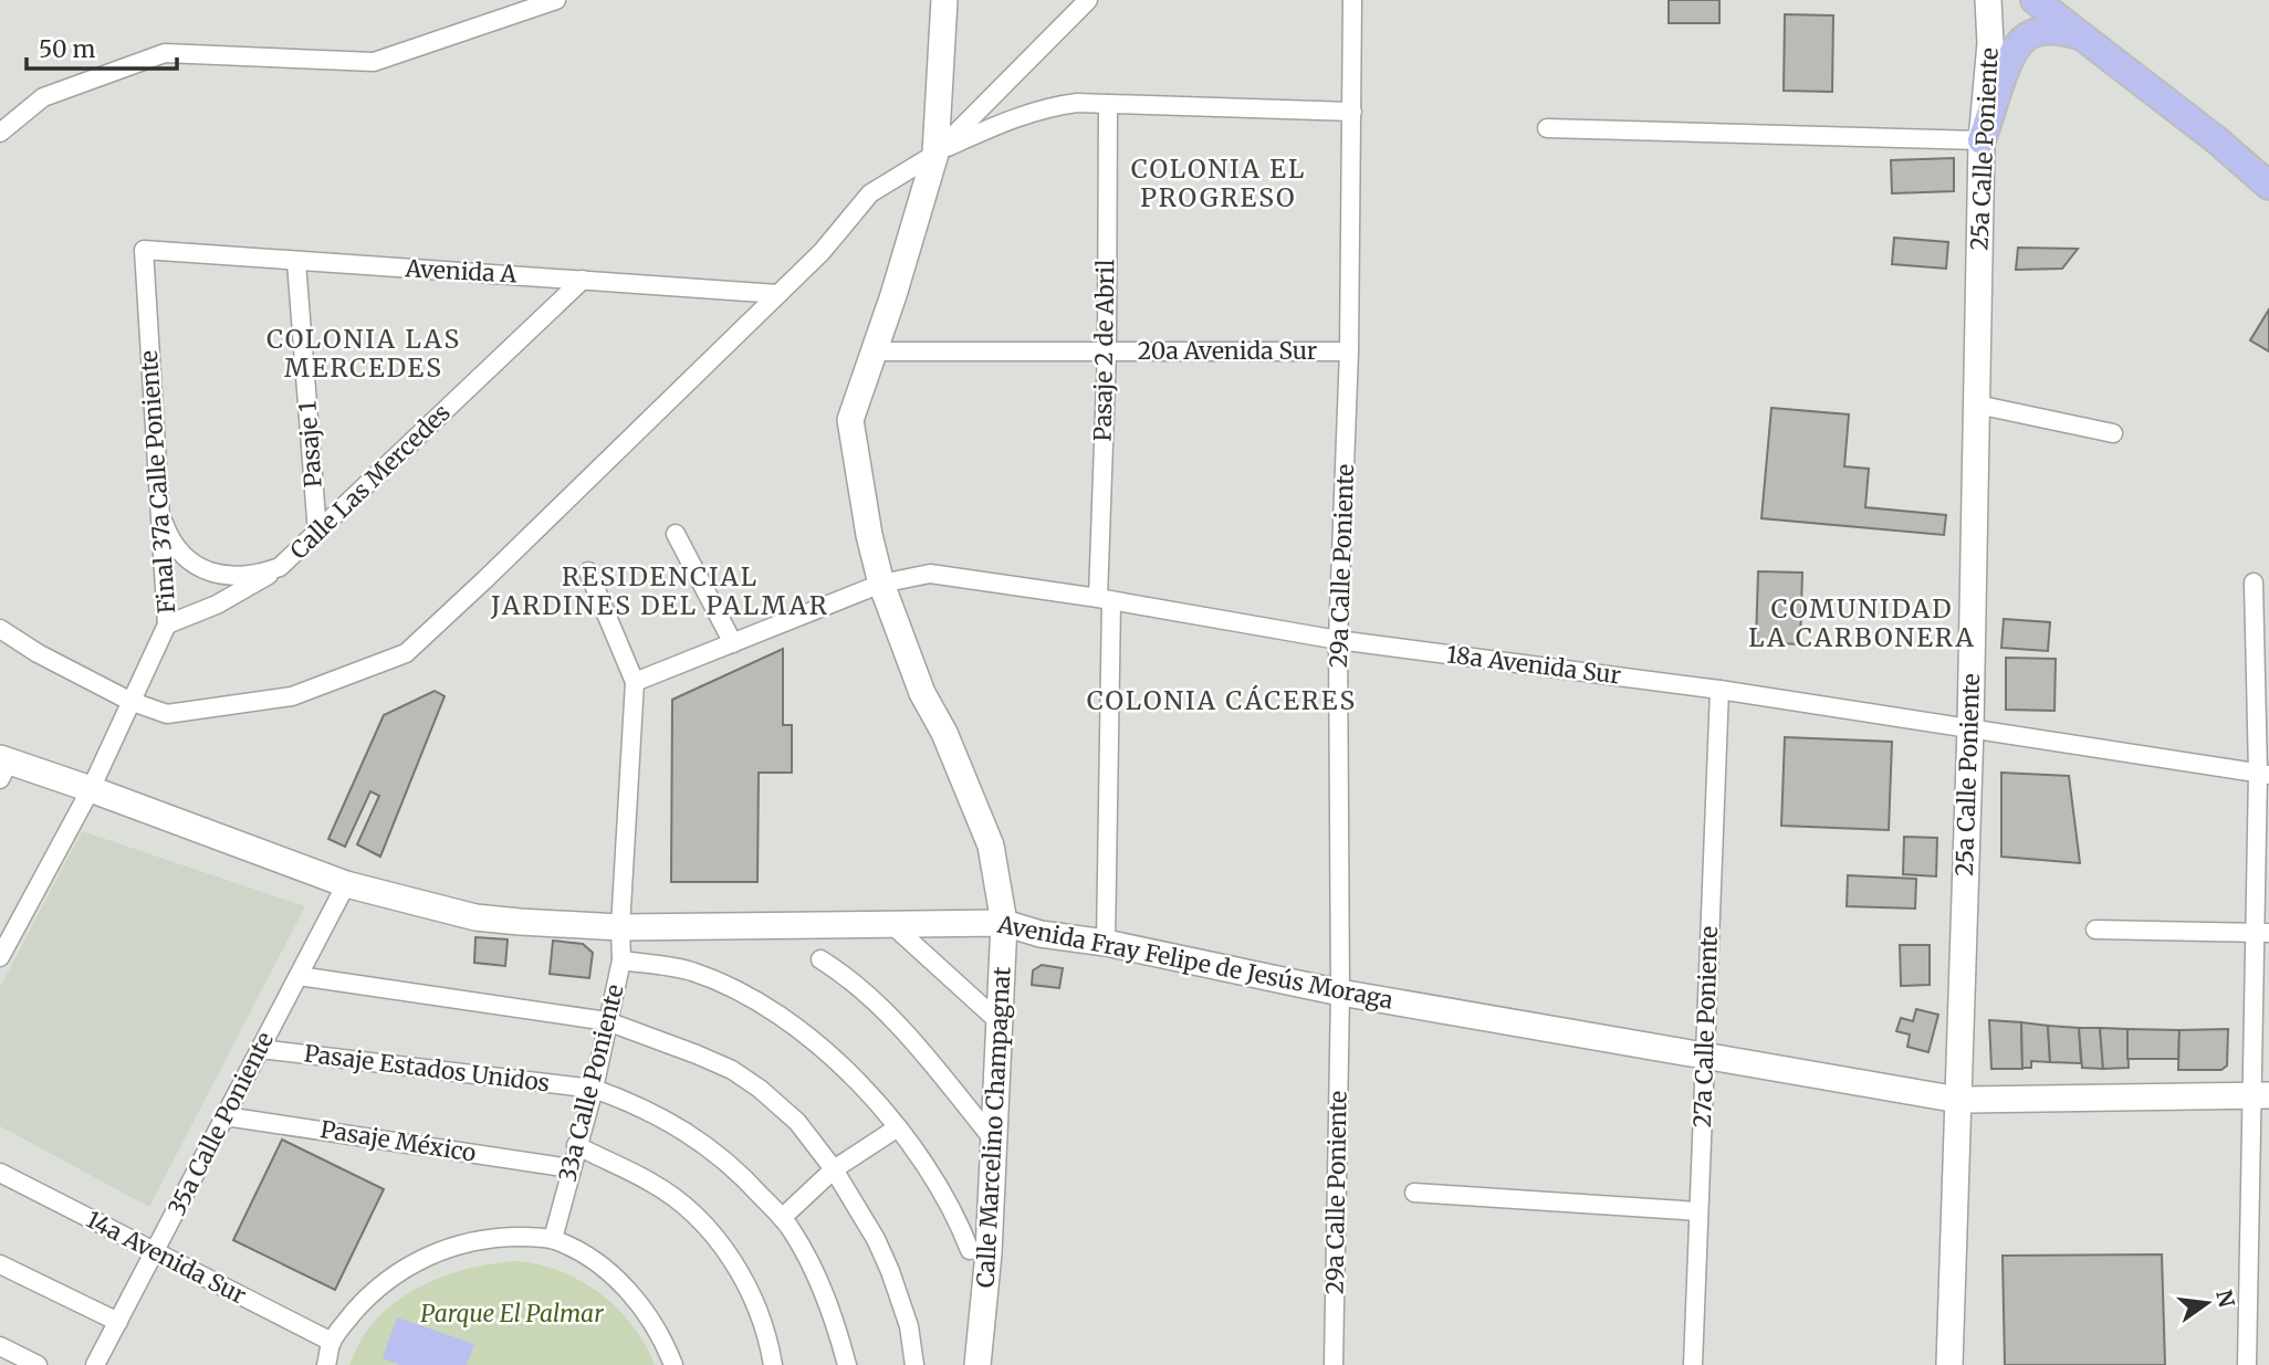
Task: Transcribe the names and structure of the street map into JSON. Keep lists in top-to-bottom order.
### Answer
{
  "streets": {
    "street": [
      "25a Calle Poniente",
      "Avenida A",
      "Pasaje 2 de Abril",
      "20a Avenida Sur",
      "Pasaje 1",
      "Final 37a Calle Poniente",
      "Calle Las Mercedes",
      "29a Calle Poniente",
      "18a Avenida Sur",
      "Avenida Fray Felipe de Jesús Moraga",
      "27a Calle Poniente",
      "Pasaje Estados Unidos",
      "33a Calle Poniente",
      "35a Calle Poniente",
      "Calle Marcelino Champagnat",
      "Pasaje México",
      "14a Avenida Sur"
    ]
  },
  "crossings": [
    ["25a Calle Poniente", "18a Avenida Sur"],
    ["25a Calle Poniente", "Avenida Fray Felipe de Jesús Moraga"],
    ["Avenida A", "Pasaje 1"],
    ["Avenida A", "Final 37a Calle Poniente"],
    ["Avenida A", "Calle Las Mercedes"],
    ["Pasaje 2 de Abril", "20a Avenida Sur"],
    ["Pasaje 2 de Abril", "18a Avenida Sur"],
    ["Pasaje 2 de Abril", "Avenida Fray Felipe de Jesús Moraga"],
    ["20a Avenida Sur", "29a Calle Poniente"],
    ["20a Avenida Sur", "Calle Marcelino Champagnat"],
    ["Pasaje 1", "Calle Las Mercedes"],
    ["Final 37a Calle Poniente", "Calle Las Mercedes"],
    ["Final 37a Calle Poniente", "Avenida Fray Felipe de Jesús Moraga"],
    ["29a Calle Poniente", "18a Avenida Sur"],
    ["29a Calle Poniente", "Avenida Fray Felipe de Jesús Moraga"],
    ["18a Avenida Sur", "27a Calle Poniente"],
    ["18a Avenida Sur", "33a Calle Poniente"],
    ["18a Avenida Sur", "Calle Marcelino Champagnat"],
    ["Avenida Fray Felipe de Jesús Moraga", "27a Calle Poniente"],
    ["Avenida Fray Felipe de Jesús Moraga", "33a Calle Poniente"],
    ["Avenida Fray Felipe de Jesús Moraga", "35a Calle Poniente"],
    ["Avenida Fray Felipe de Jesús Moraga", "Calle Marcelino Champagnat"],
    ["Pasaje Estados Unidos", "33a Calle Poniente"],
    ["Pasaje Estados Unidos", "35a Calle Poniente"],
    ["33a Calle Poniente", "Pasaje México"],
    ["35a Calle Poniente", "Pasaje México"],
    ["35a Calle Poniente", "14a Avenida Sur"]
  ],
  "districts": [
    "COLONIA EL PROGRESO",
    "COLONIA LAS MERCEDES",
    "RESIDENCIAL JARDINES DEL PALMAR",
    "COMUNIDAD LA CARBONERA",
    "COLONIA CÁCERES"
  ],
  "parks": ["Parque El Palmar"],
  "scale_bar": "50 m",
  "north": "right"
}
